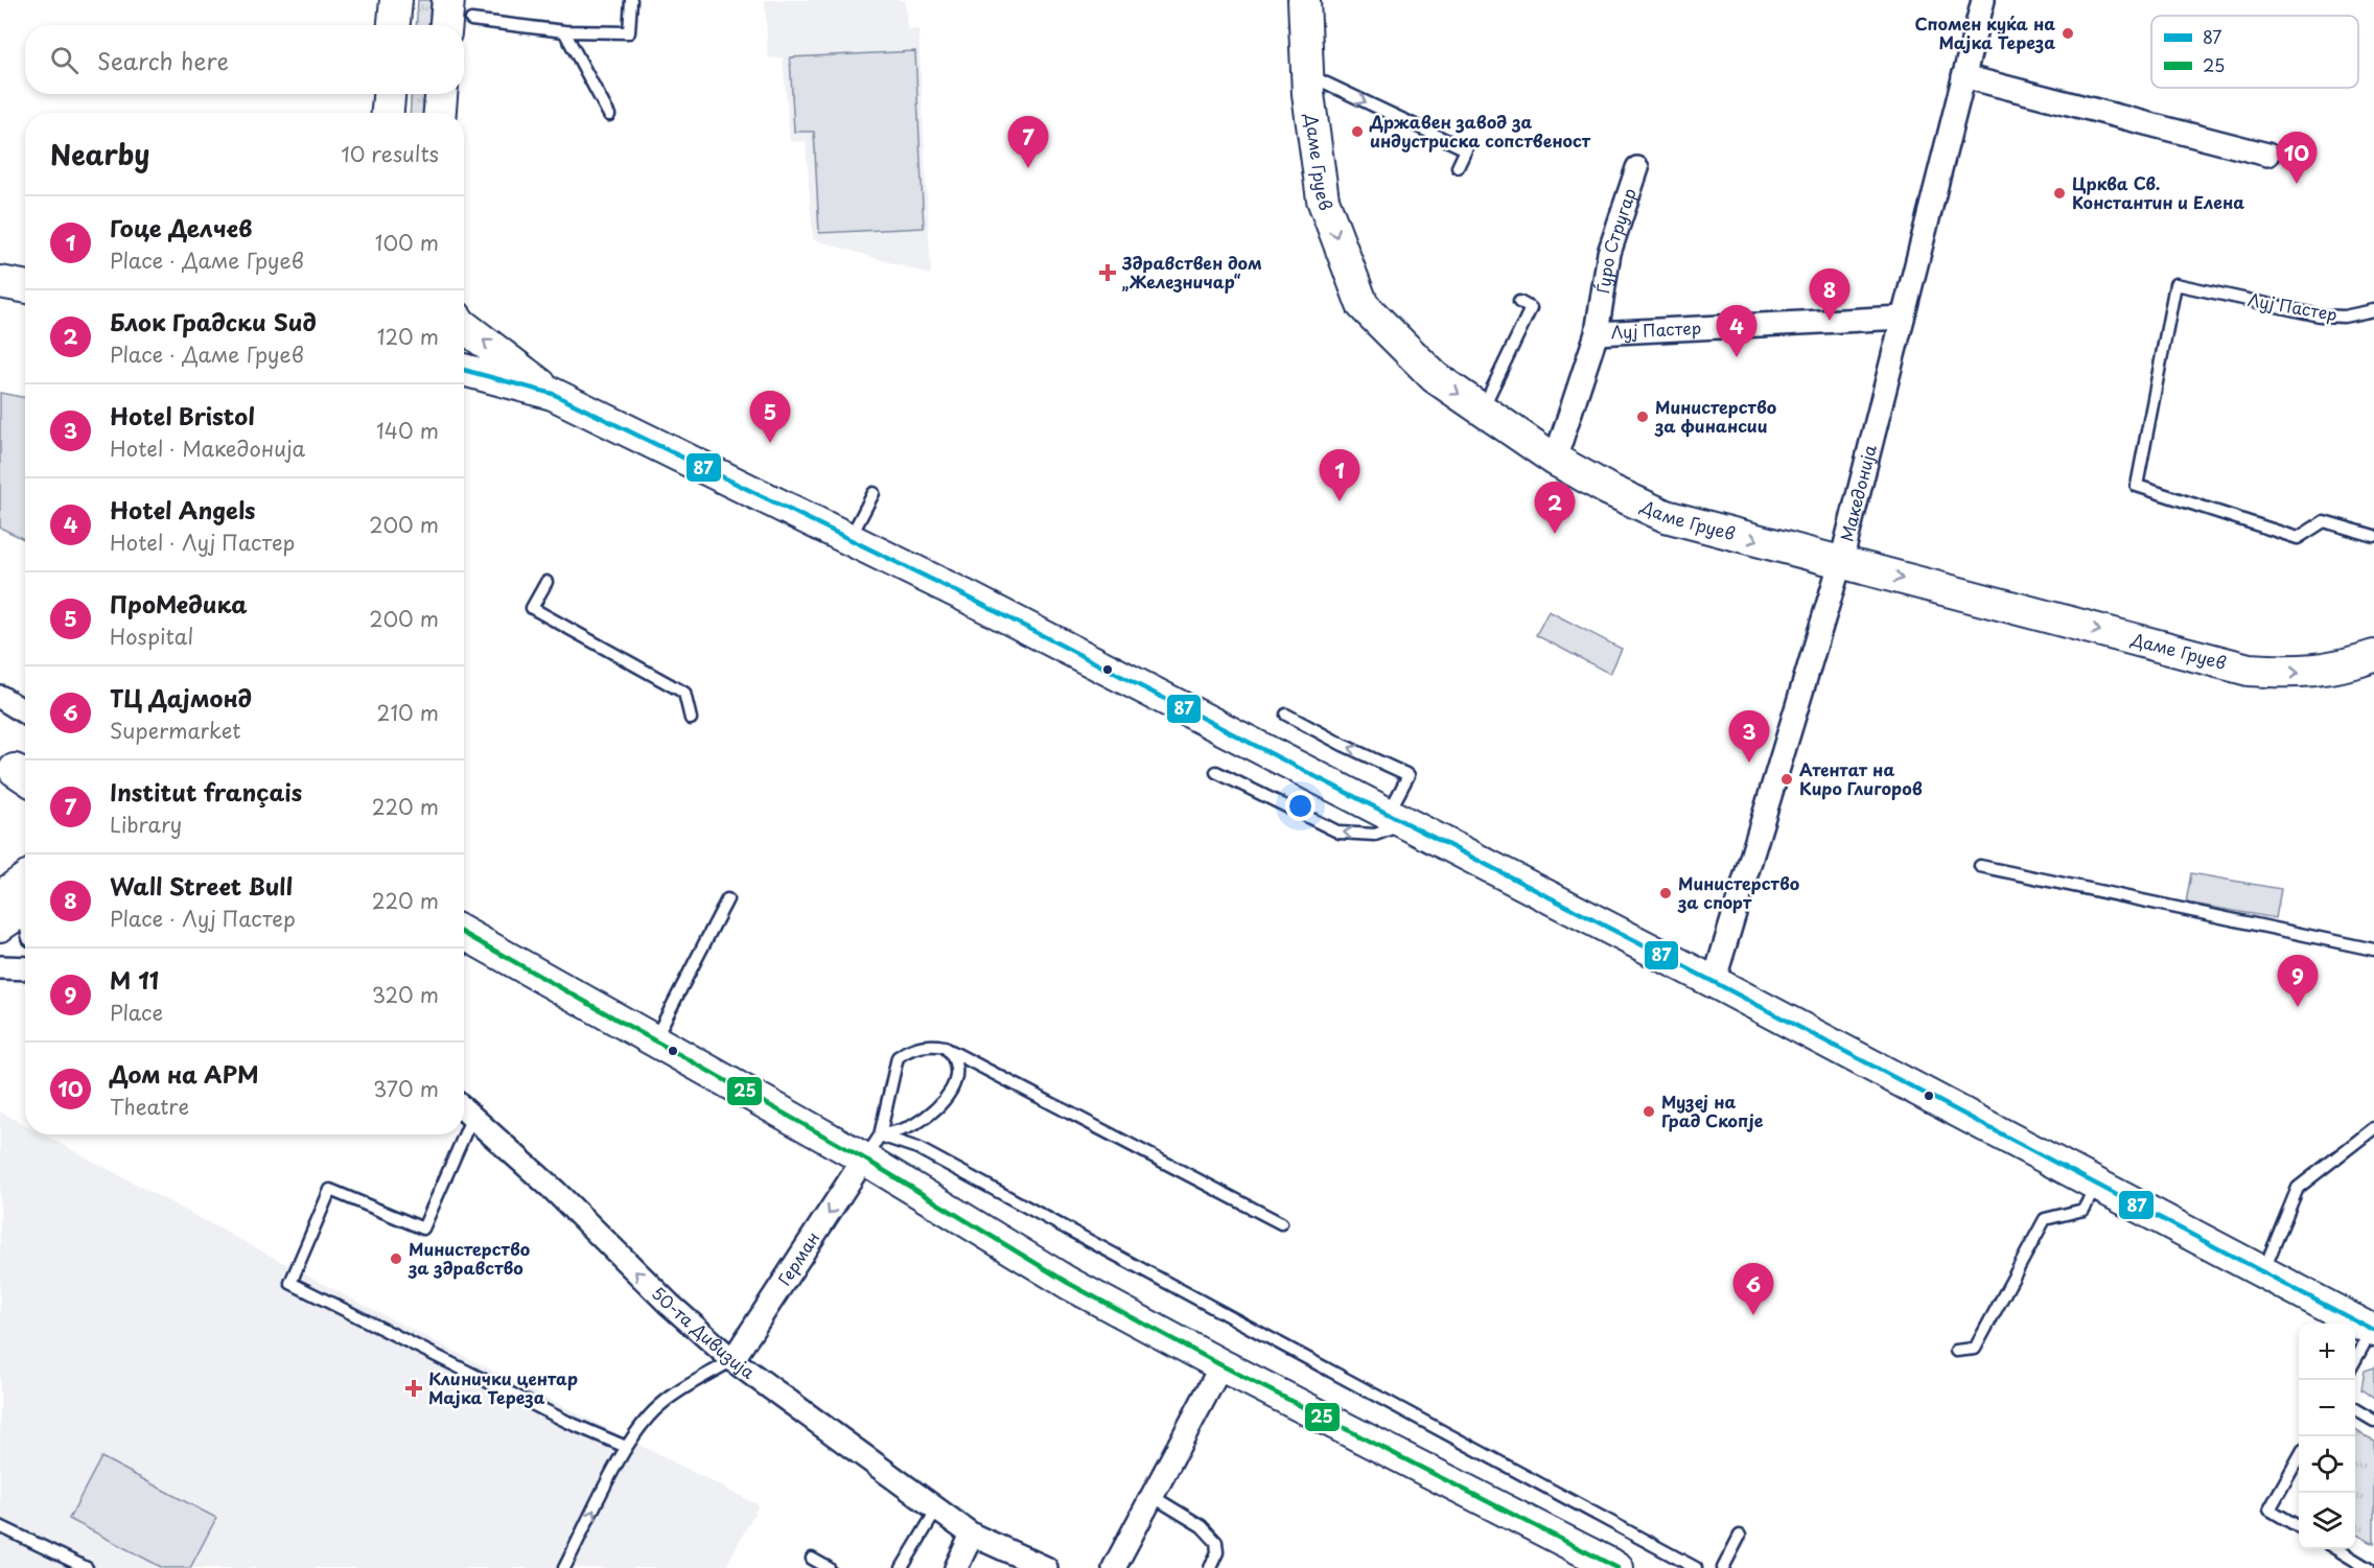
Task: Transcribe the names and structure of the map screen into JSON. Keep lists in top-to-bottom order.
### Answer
{
  "streets": {
    "street": [
      "Даме Груев",
      "Ѓуро Стругар",
      "Луј Пастер",
      "Македонија",
      "Герман",
      "50-та Дивизија"
    ]
  },
  "crossings": [
    ["Даме Груев", "Ѓуро Стругар"],
    ["Даме Груев", "Македонија"],
    ["Ѓуро Стругар", "Луј Пастер"],
    ["Луј Пастер", "Македонија"],
    ["Герман", "50-та Дивизија"]
  ],
  "one_way": ["Даме Груев", "Герман"],
  "places": {
    "other": [
      "Спомен куќа на Мајка Тереза",
      "Државен завод за индустриска сопственост",
      "Црква Св. Константин и Елена",
      "Министерство за финансии",
      "Атентат на Киро Глигоров",
      "Министерство за спорт",
      "Музеј на Град Скопје",
      "Министерство за здравство"
    ],
    "health": ["Здравствен дом „Железничар“", "Клинички центар Мајка Тереза"]
  },
  "lines": ["transit line 87", "transit line 25"],
  "legend": ["87", "25"],
  "page": {
    "search": "Search here",
    "heading": ["Nearby", "10 results"],
    "pins": [
      "7",
      "10",
      "8",
      "4",
      "5",
      "1",
      "2",
      "3",
      "9",
      "6"
    ],
    "list": [
      {
        "mark": "1",
        "name": "Гоце Делчев",
        "note": "Place · Даме Груев",
        "value": "100 m"
      },
      {
        "mark": "2",
        "name": "Блок Градски Sид",
        "note": "Place · Даме Груев",
        "value": "120 m"
      },
      {
        "mark": "3",
        "name": "Hotel Bristol",
        "note": "Hotel · Македонија",
        "value": "140 m"
      },
      {
        "mark": "4",
        "name": "Hotel Angels",
        "note": "Hotel · Луј Пастер",
        "value": "200 m"
      },
      {
        "mark": "5",
        "name": "ПроМедика",
        "note": "Hospital",
        "value": "200 m"
      },
      {
        "mark": "6",
        "name": "ТЦ Дајмонд",
        "note": "Supermarket",
        "value": "210 m"
      },
      {
        "mark": "7",
        "name": "Institut français",
        "note": "Library",
        "value": "220 m"
      },
      {
        "mark": "8",
        "name": "Wall Street Bull",
        "note": "Place · Луј Пастер",
        "value": "220 m"
      },
      {
        "mark": "9",
        "name": "M 11",
        "note": "Place",
        "value": "320 m"
      },
      {
        "mark": "10",
        "name": "Дом на АРМ",
        "note": "Theatre",
        "value": "370 m"
      }
    ],
    "map_buttons": ["+", "−"]
  }
}
